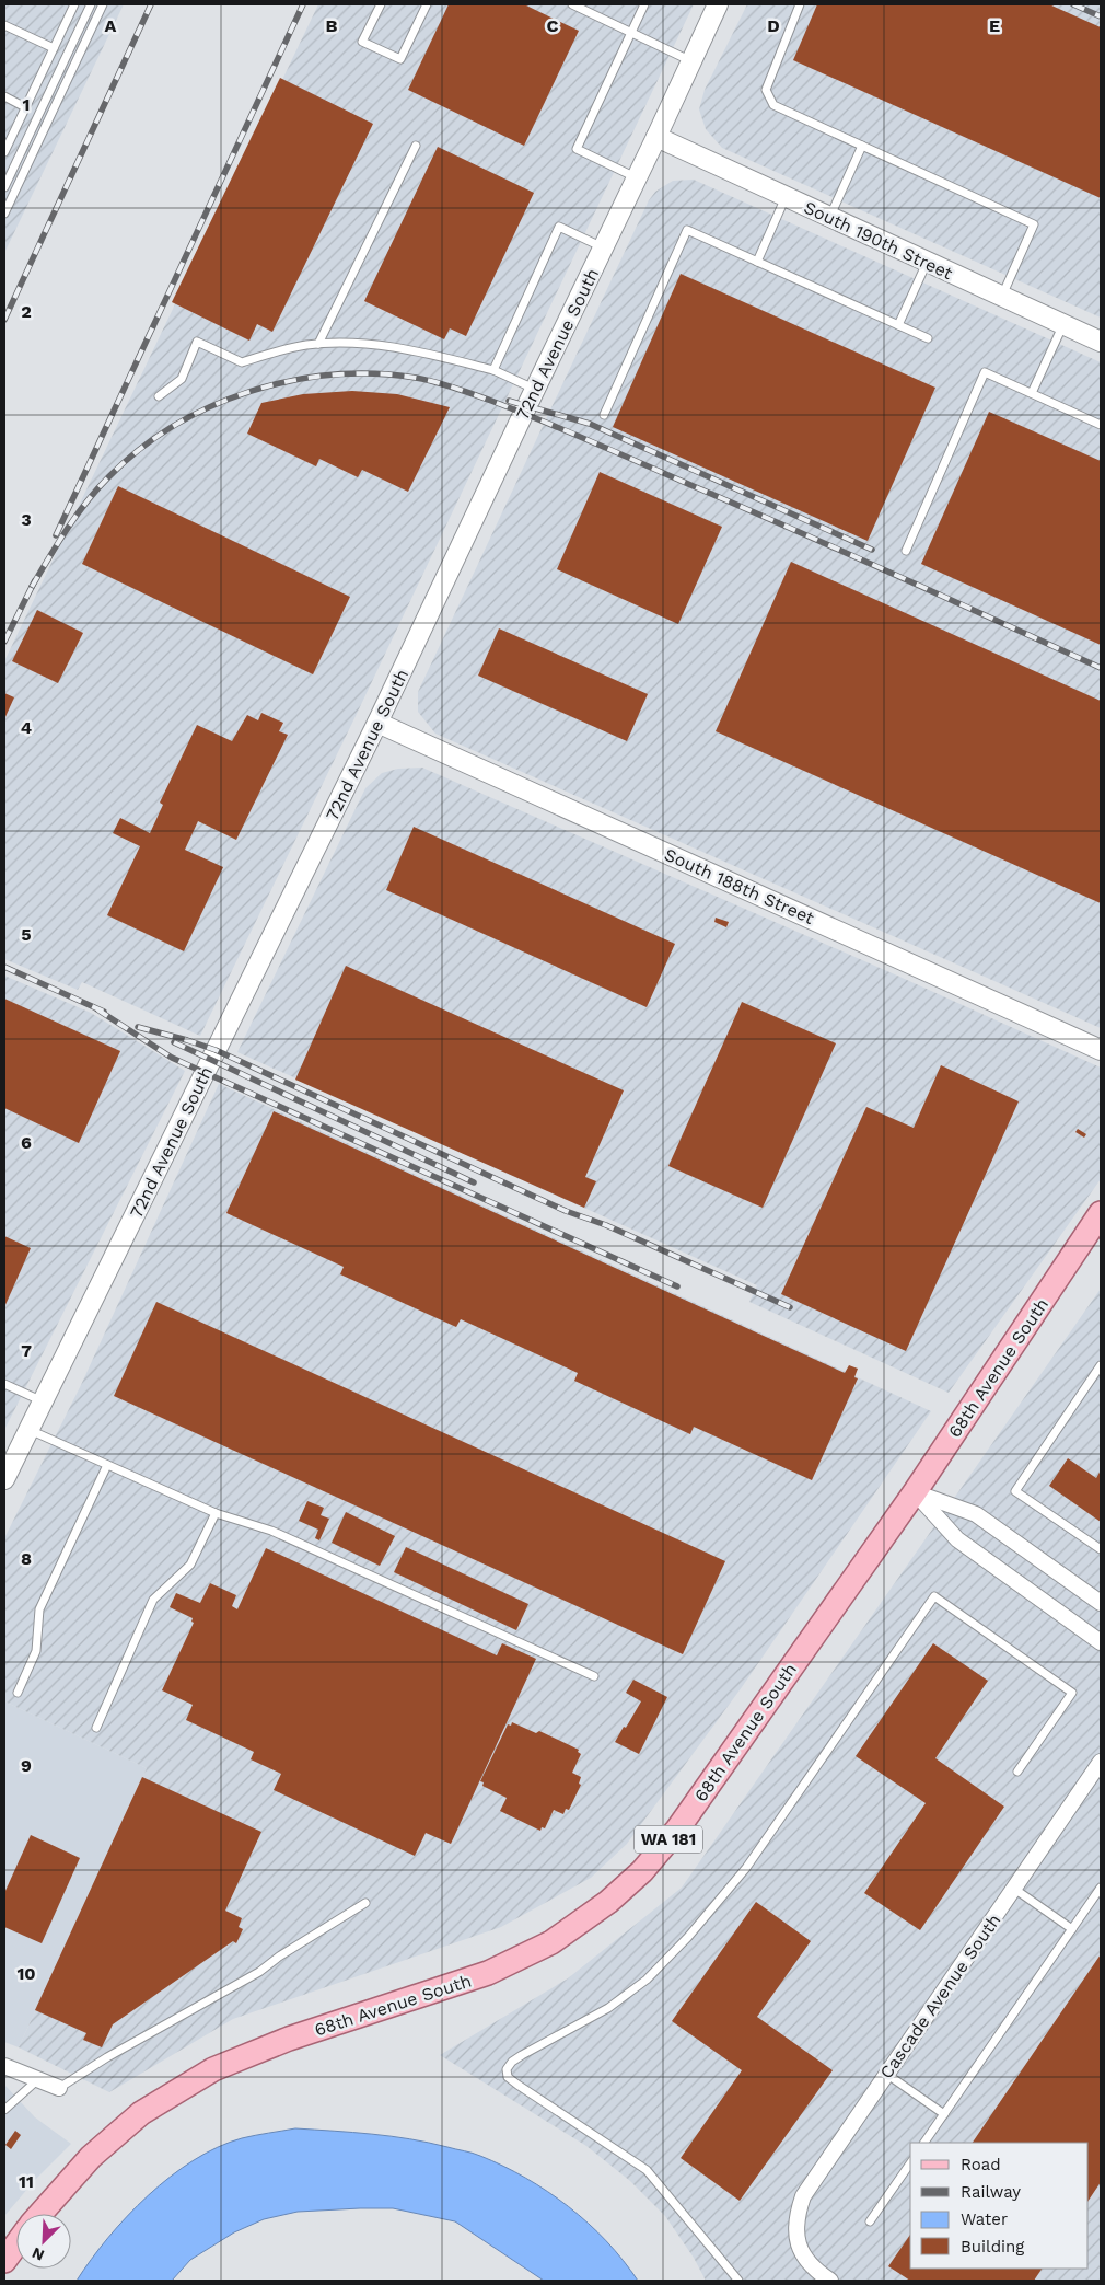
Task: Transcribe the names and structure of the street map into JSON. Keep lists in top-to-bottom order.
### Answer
{
  "streets": {
    "main road": ["68th Avenue South", "WA 181"],
    "street": [
      "South 190th Street",
      "72nd Avenue South",
      "South 188th Street",
      "Cascade Avenue South"
    ]
  },
  "crossings": [
    ["South 190th Street", "72nd Avenue South"],
    ["72nd Avenue South", "South 188th Street"]
  ],
  "legend": [
    "Road",
    "Railway",
    "Water",
    "Building"
  ],
  "north": "bottom left",
  "grid": {
    "columns": [
      "A",
      "B",
      "C",
      "D",
      "E"
    ],
    "rows": [
      "1",
      "2",
      "3",
      "4",
      "5",
      "6",
      "7",
      "8",
      "9",
      "10",
      "11"
    ]
  }
}
